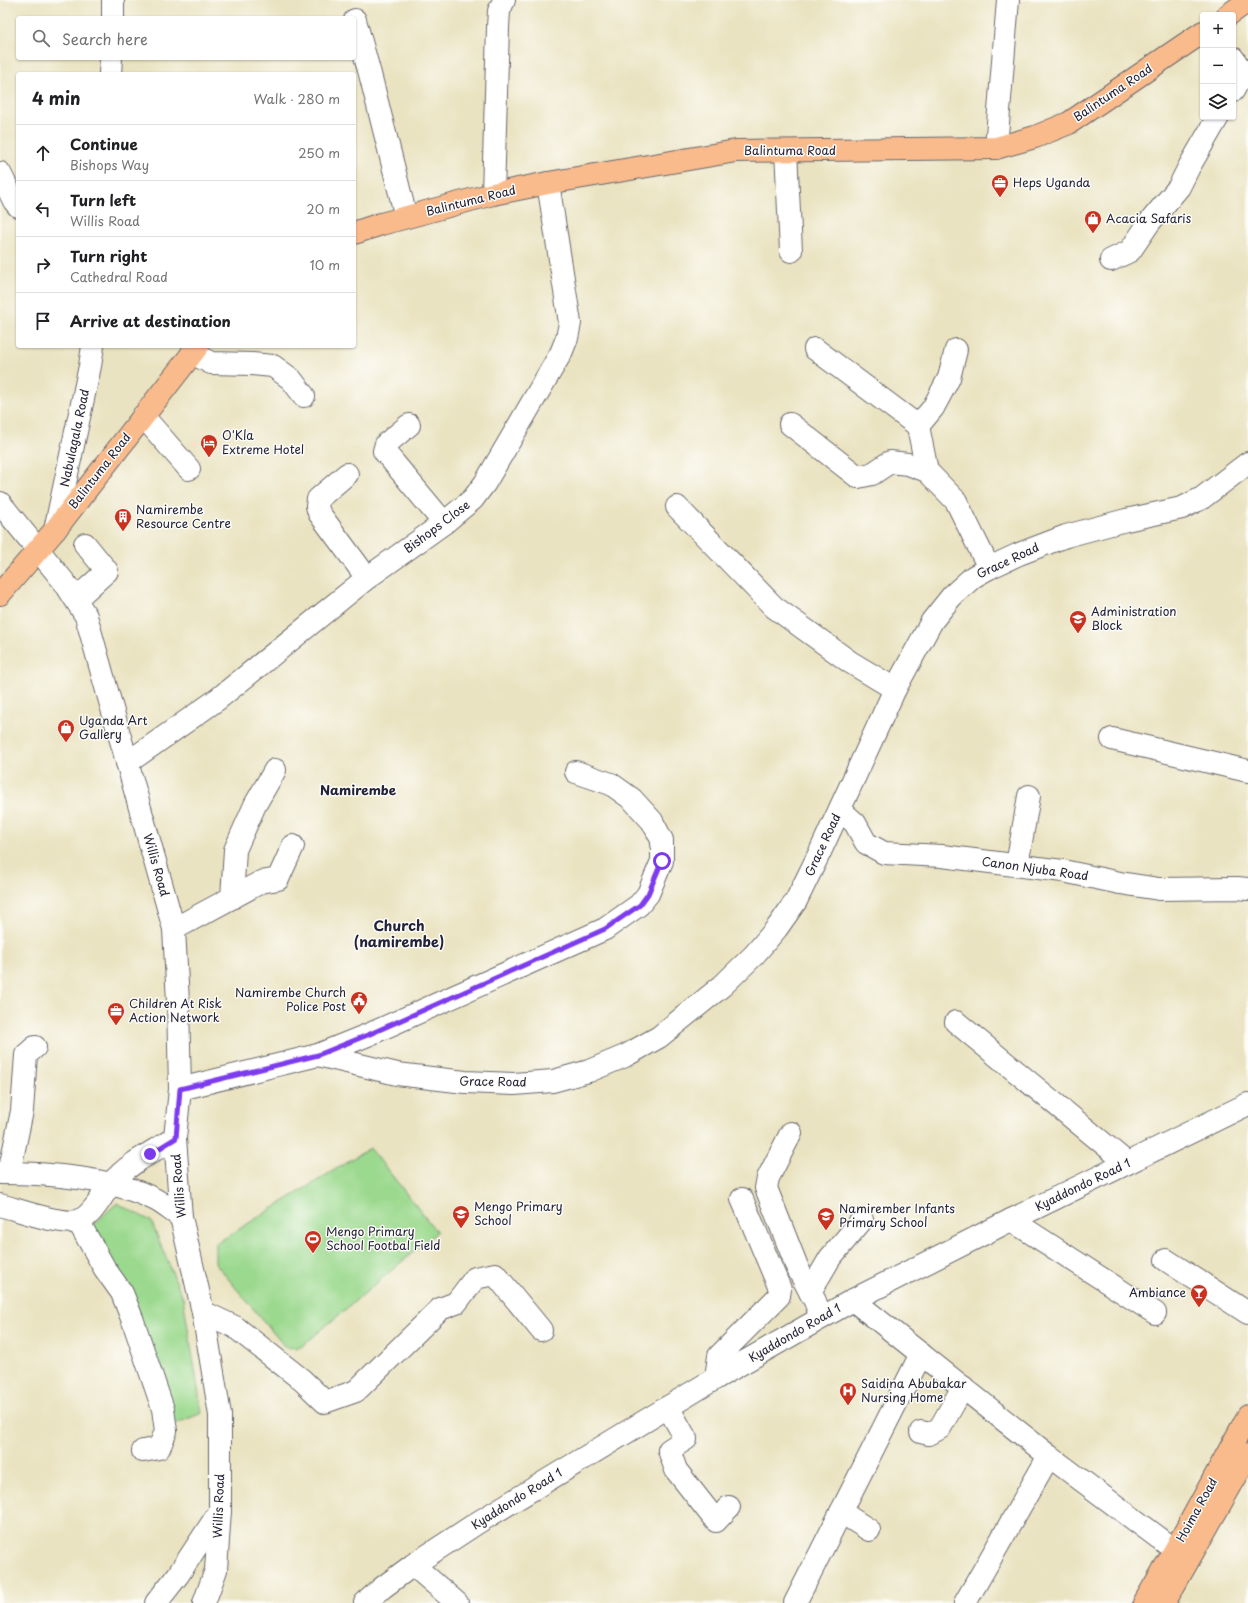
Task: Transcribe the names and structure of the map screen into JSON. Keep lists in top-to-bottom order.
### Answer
{
  "streets": {
    "main road": ["Balintuma Road", "Hoima Road"],
    "street": [
      "Nabulagala Road",
      "Bishops Close",
      "Grace Road",
      "Willis Road",
      "Canon Njuba Road",
      "Kyaddondo Road 1"
    ]
  },
  "crossings": [
    ["Balintuma Road", "Nabulagala Road"],
    ["Balintuma Road", "Bishops Close"],
    ["Balintuma Road", "Willis Road"],
    ["Bishops Close", "Willis Road"],
    ["Grace Road", "Canon Njuba Road"]
  ],
  "districts": ["Namirembe", "Church (namirembe)"],
  "places": {
    "office": ["Heps Uganda", "Children At Risk Action Network"],
    "shop": ["Acacia Safaris", "Uganda Art Gallery"],
    "hotel": ["O'Kla Extreme Hotel"],
    "building": ["Namirembe Resource Centre"],
    "school or university": ["Administration Block", "Mengo Primary School", "Namirember Infants Primary School"],
    "public building": ["Namirembe Church Police Post"],
    "sports": ["Mengo Primary School Footbal Field"],
    "bar": ["Ambiance"],
    "hospital": ["Saidina Abubakar Nursing Home"]
  },
  "page": {
    "map_buttons": ["+", "−"],
    "search": "Search here",
    "heading": ["4 min", "Walk · 280 m"],
    "list": [
      ["Continue", "Bishops Way", "250 m"],
      ["Turn left", "Willis Road", "20 m"],
      ["Turn right", "Cathedral Road", "10 m"],
      "Arrive at destination"
    ]
  }
}
